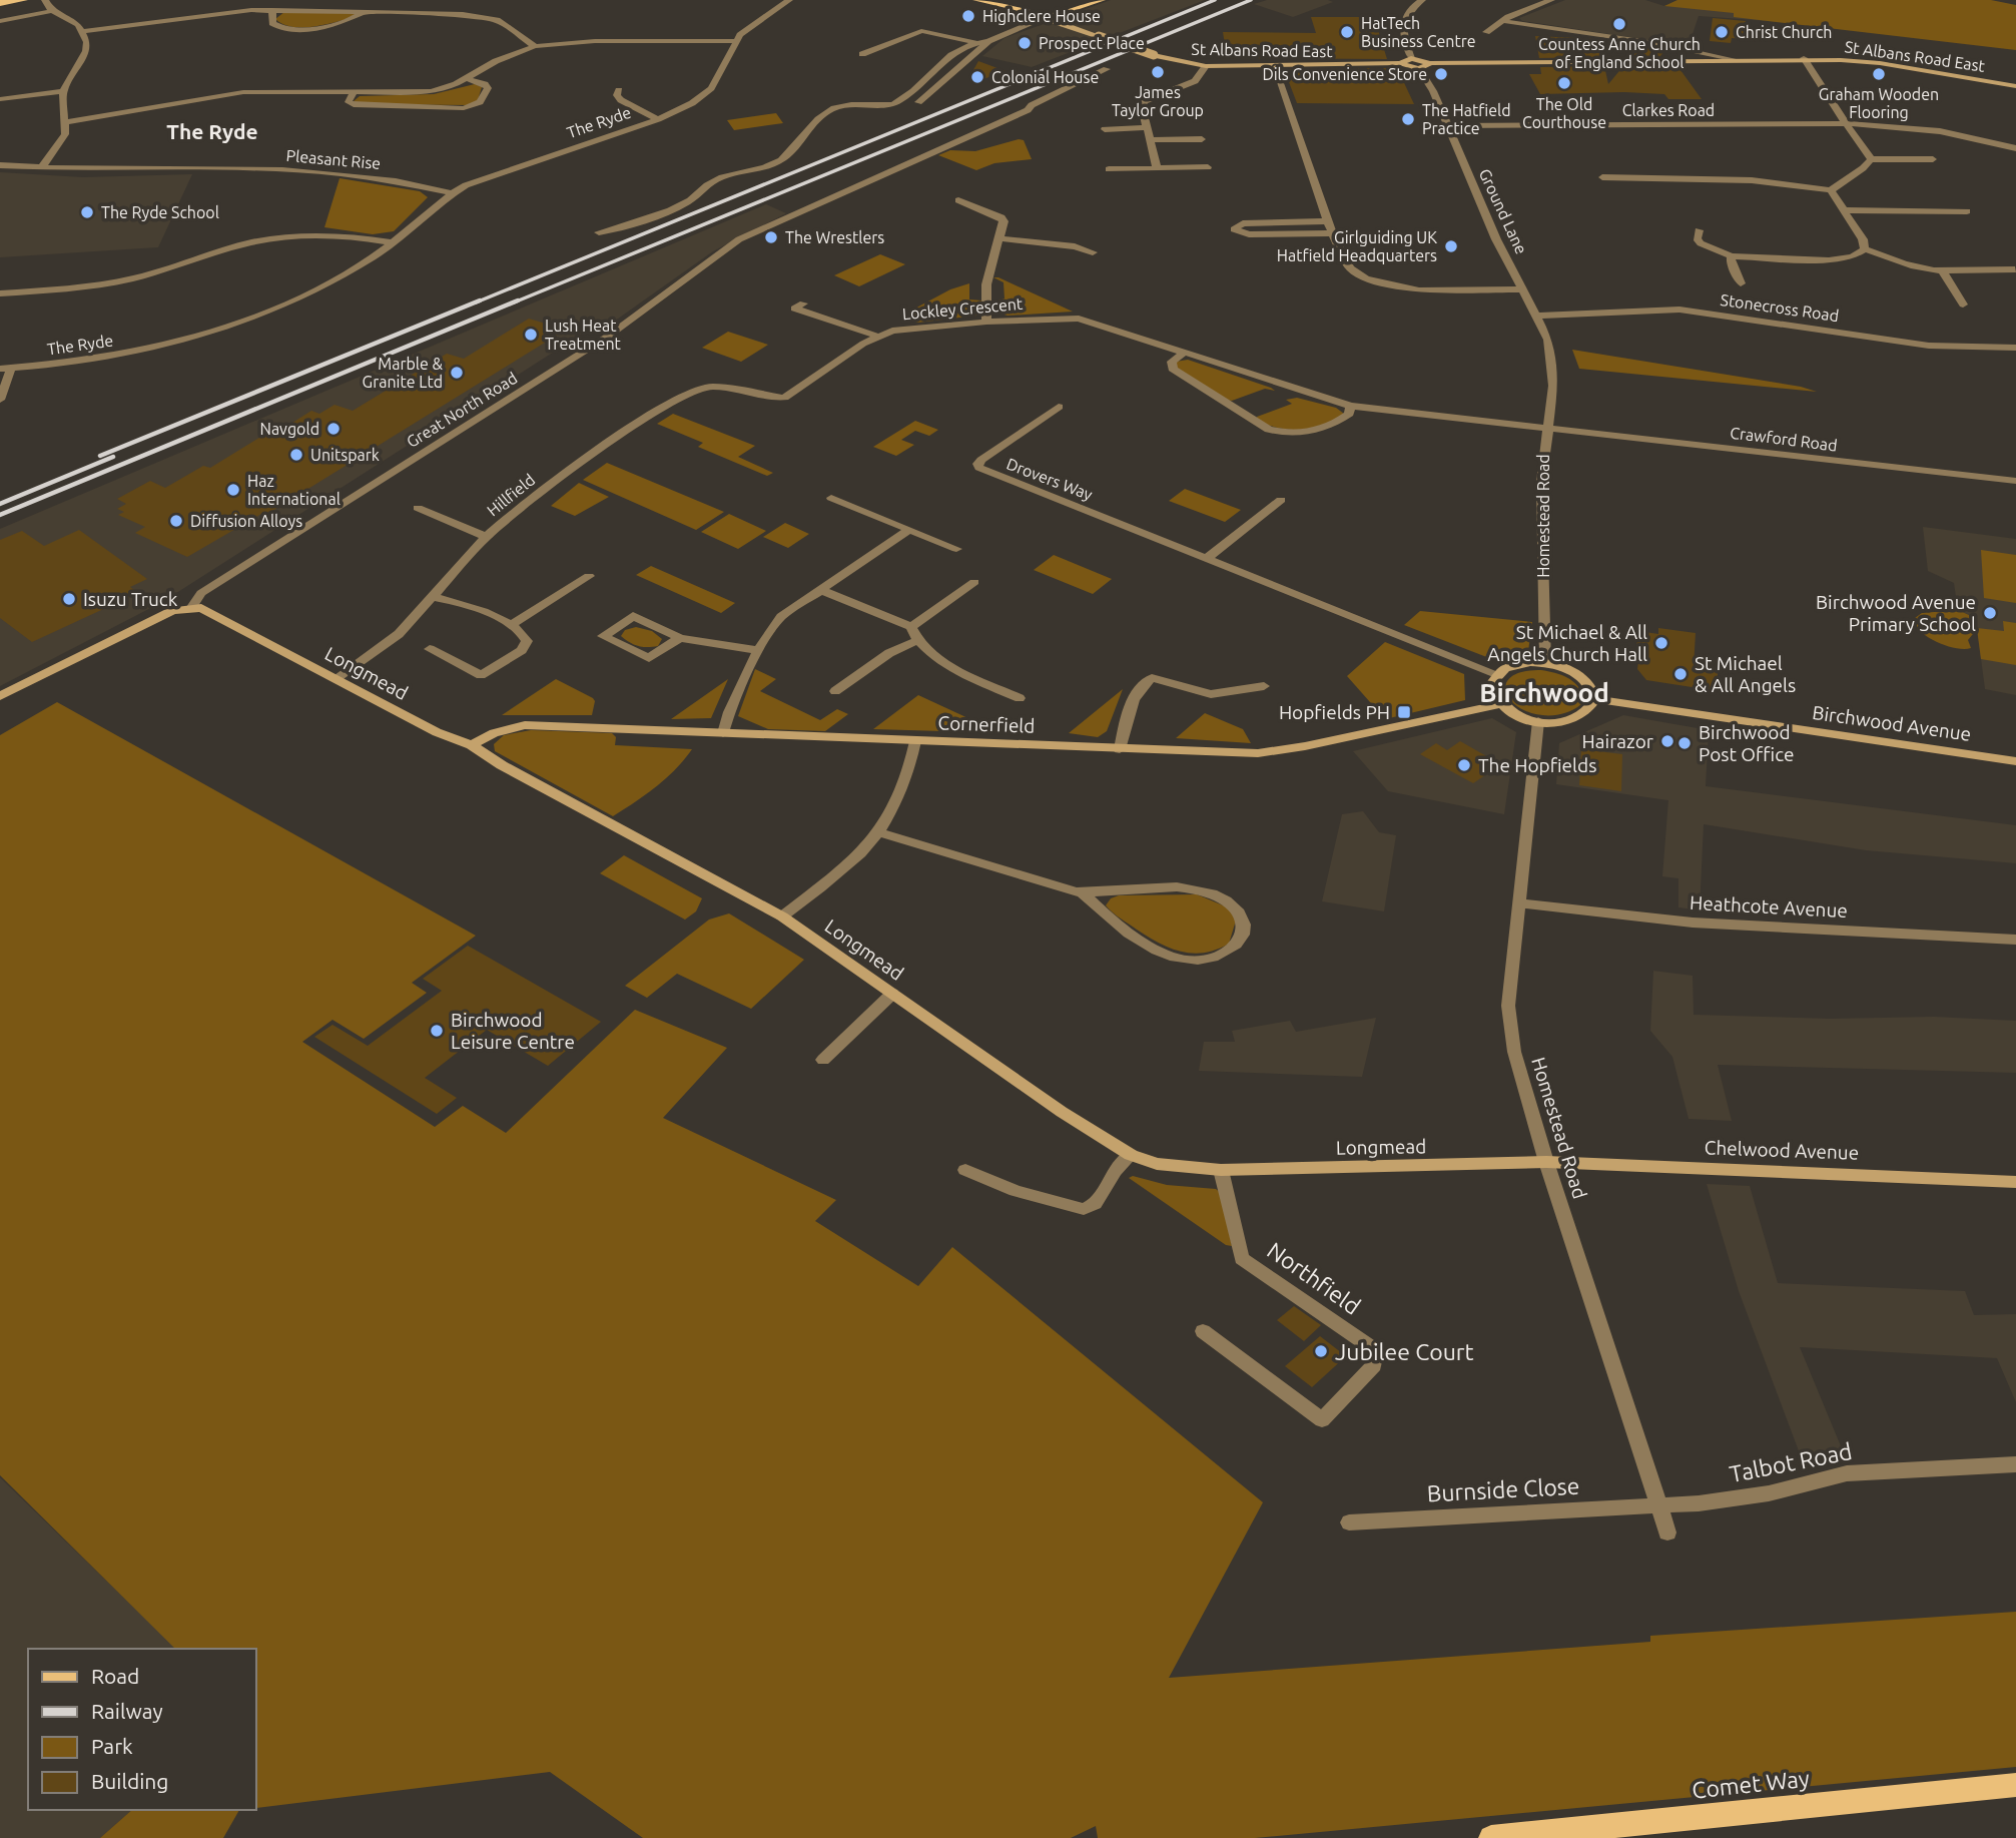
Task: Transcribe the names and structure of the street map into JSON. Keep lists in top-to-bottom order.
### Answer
{
  "streets": {
    "main road": ["Comet Way"],
    "street": [
      "St Albans Road East",
      "Clarkes Road",
      "The Ryde",
      "Pleasant Rise",
      "Ground Lane",
      "Stonecross Road",
      "Lockley Crescent",
      "Great North Road",
      "Crawford Road",
      "Drovers Way",
      "Hillfield",
      "Homestead Road",
      "Longmead",
      "Birchwood Avenue",
      "Cornerfield",
      "Heathcote Avenue",
      "Chelwood Avenue",
      "Northfield",
      "Talbot Road",
      "Burnside Close"
    ]
  },
  "crossings": [
    ["St Albans Road East", "Ground Lane"],
    ["Clarkes Road", "Ground Lane"],
    ["The Ryde", "Pleasant Rise"],
    ["Ground Lane", "Stonecross Road"],
    ["Ground Lane", "Homestead Road"],
    ["Lockley Crescent", "Crawford Road"],
    ["Lockley Crescent", "Hillfield"],
    ["Lockley Crescent", "Homestead Road"],
    ["Great North Road", "Longmead"],
    ["Crawford Road", "Homestead Road"],
    ["Drovers Way", "Homestead Road"],
    ["Drovers Way", "Birchwood Avenue"],
    ["Drovers Way", "Cornerfield"],
    ["Hillfield", "Longmead"],
    ["Homestead Road", "Longmead"],
    ["Homestead Road", "Birchwood Avenue"],
    ["Homestead Road", "Cornerfield"],
    ["Homestead Road", "Heathcote Avenue"],
    ["Homestead Road", "Chelwood Avenue"],
    ["Homestead Road", "Talbot Road"],
    ["Homestead Road", "Burnside Close"],
    ["Longmead", "Cornerfield"],
    ["Longmead", "Chelwood Avenue"],
    ["Longmead", "Northfield"],
    ["Birchwood Avenue", "Cornerfield"],
    ["Talbot Road", "Burnside Close"]
  ],
  "districts": ["The Ryde", "Birchwood"],
  "places": {
    "other": [
      "Highclere House",
      "Countess Anne Church of England School",
      "HatTech Business Centre",
      "Christ Church",
      "Prospect Place",
      "James Taylor Group",
      "Dils Convenience Store",
      "Graham Wooden Flooring",
      "Colonial House",
      "The Old Courthouse",
      "The Hatfield Practice",
      "The Ryde School",
      "The Wrestlers",
      "Girlguiding UK Hatfield Headquarters",
      "Lush Heat Treatment",
      "Marble & Granite Ltd",
      "Navgold",
      "Unitspark",
      "Haz International",
      "Diffusion Alloys",
      "Isuzu Truck",
      "Birchwood Avenue Primary School",
      "St Michael & All Angels Church Hall",
      "St Michael & All Angels",
      "Hairazor",
      "Birchwood Post Office",
      "The Hopfields",
      "Birchwood Leisure Centre",
      "Jubilee Court"
    ],
    "transit": ["Hopfields PH"]
  },
  "legend": [
    "Road",
    "Railway",
    "Park",
    "Building"
  ]
}
